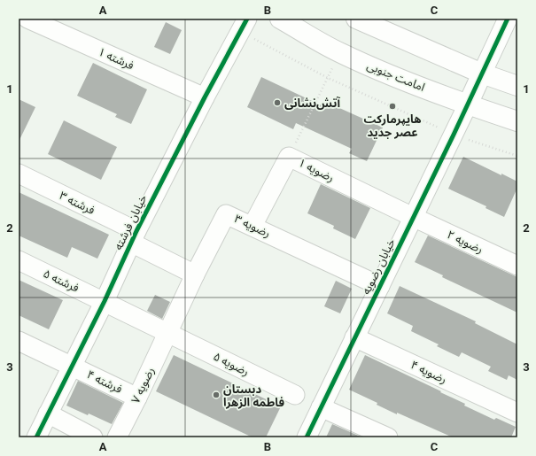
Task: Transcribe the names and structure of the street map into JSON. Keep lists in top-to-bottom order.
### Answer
{
  "streets": {
    "main road": ["امامت جنوبی"],
    "street": [
      "فرشته ۱",
      "رضویه ۱",
      "فرشته ۳",
      "خیابان فرشته",
      "رضویه ۳",
      "رضویه ۲",
      "خیابان رضویه",
      "فرشته ۵",
      "رضویه ۵",
      "رضویه ۴",
      "فرشته ۴",
      "رضویه ۷"
    ]
  },
  "crossings": [
    ["فرشته ۱", "خیابان فرشته"],
    ["امامت جنوبی", "خیابان رضویه"],
    ["رضویه ۱", "رضویه ۳"],
    ["رضویه ۱", "رضویه ۲"],
    ["رضویه ۱", "خیابان رضویه"],
    ["فرشته ۳", "خیابان فرشته"],
    ["فرشته ۳", "رضویه ۳"],
    ["خیابان فرشته", "فرشته ۵"],
    ["خیابان فرشته", "فرشته ۴"],
    ["رضویه ۳", "خیابان رضویه"],
    ["رضویه ۳", "فرشته ۵"],
    ["رضویه ۳", "رضویه ۵"],
    ["رضویه ۳", "رضویه ۷"],
    ["رضویه ۲", "خیابان رضویه"],
    ["خیابان رضویه", "رضویه ۴"],
    ["فرشته ۵", "رضویه ۵"],
    ["فرشته ۵", "رضویه ۷"],
    ["رضویه ۵", "رضویه ۷"],
    ["فرشته ۴", "رضویه ۷"]
  ],
  "places": ["آتش‌نشانی", "هایپرمارکت عصر جدید", "دبستان فاطمه الزهرا"],
  "grid": {
    "columns": ["A", "B", "C"],
    "rows": ["1", "2", "3"]
  }
}
